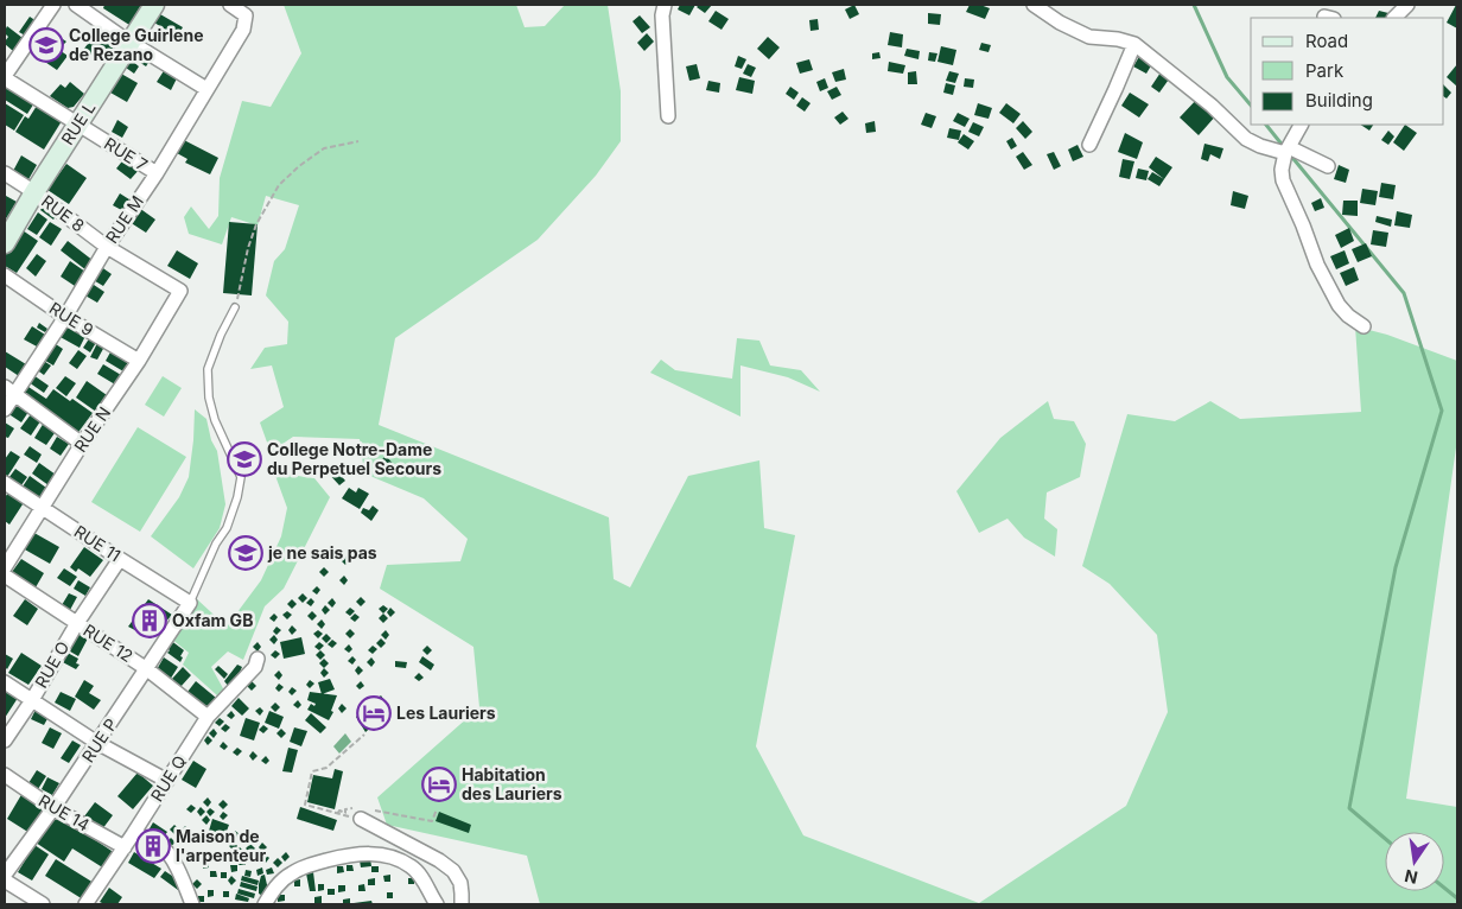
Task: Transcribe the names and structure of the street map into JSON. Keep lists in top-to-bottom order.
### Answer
{
  "streets": {
    "street": [
      "RUE L",
      "RUE 7",
      "RUE 8",
      "RUE M",
      "RUE 9",
      "RUE N",
      "RUE 11",
      "RUE 12",
      "RUE O",
      "RUE P",
      "RUE Q",
      "RUE 14"
    ]
  },
  "crossings": [
    ["RUE L", "RUE 7"],
    ["RUE L", "RUE 8"],
    ["RUE 7", "RUE M"],
    ["RUE 8", "RUE M"],
    ["RUE 8", "RUE N"],
    ["RUE M", "RUE 9"],
    ["RUE 9", "RUE N"],
    ["RUE N", "RUE 11"],
    ["RUE 11", "RUE O"],
    ["RUE 11", "RUE P"],
    ["RUE 12", "RUE O"],
    ["RUE 12", "RUE P"],
    ["RUE 12", "RUE Q"],
    ["RUE P", "RUE 14"],
    ["RUE Q", "RUE 14"]
  ],
  "places": {
    "school or university": ["College Guirlene de Rezano", "College Notre-Dame du Perpetuel Secours", "je ne sais pas"],
    "building": ["Oxfam GB", "Maison de l'arpenteur"],
    "hotel": ["Les Lauriers", "Habitation des Lauriers"]
  },
  "legend": ["Road", "Park", "Building"],
  "north": "bottom"
}
